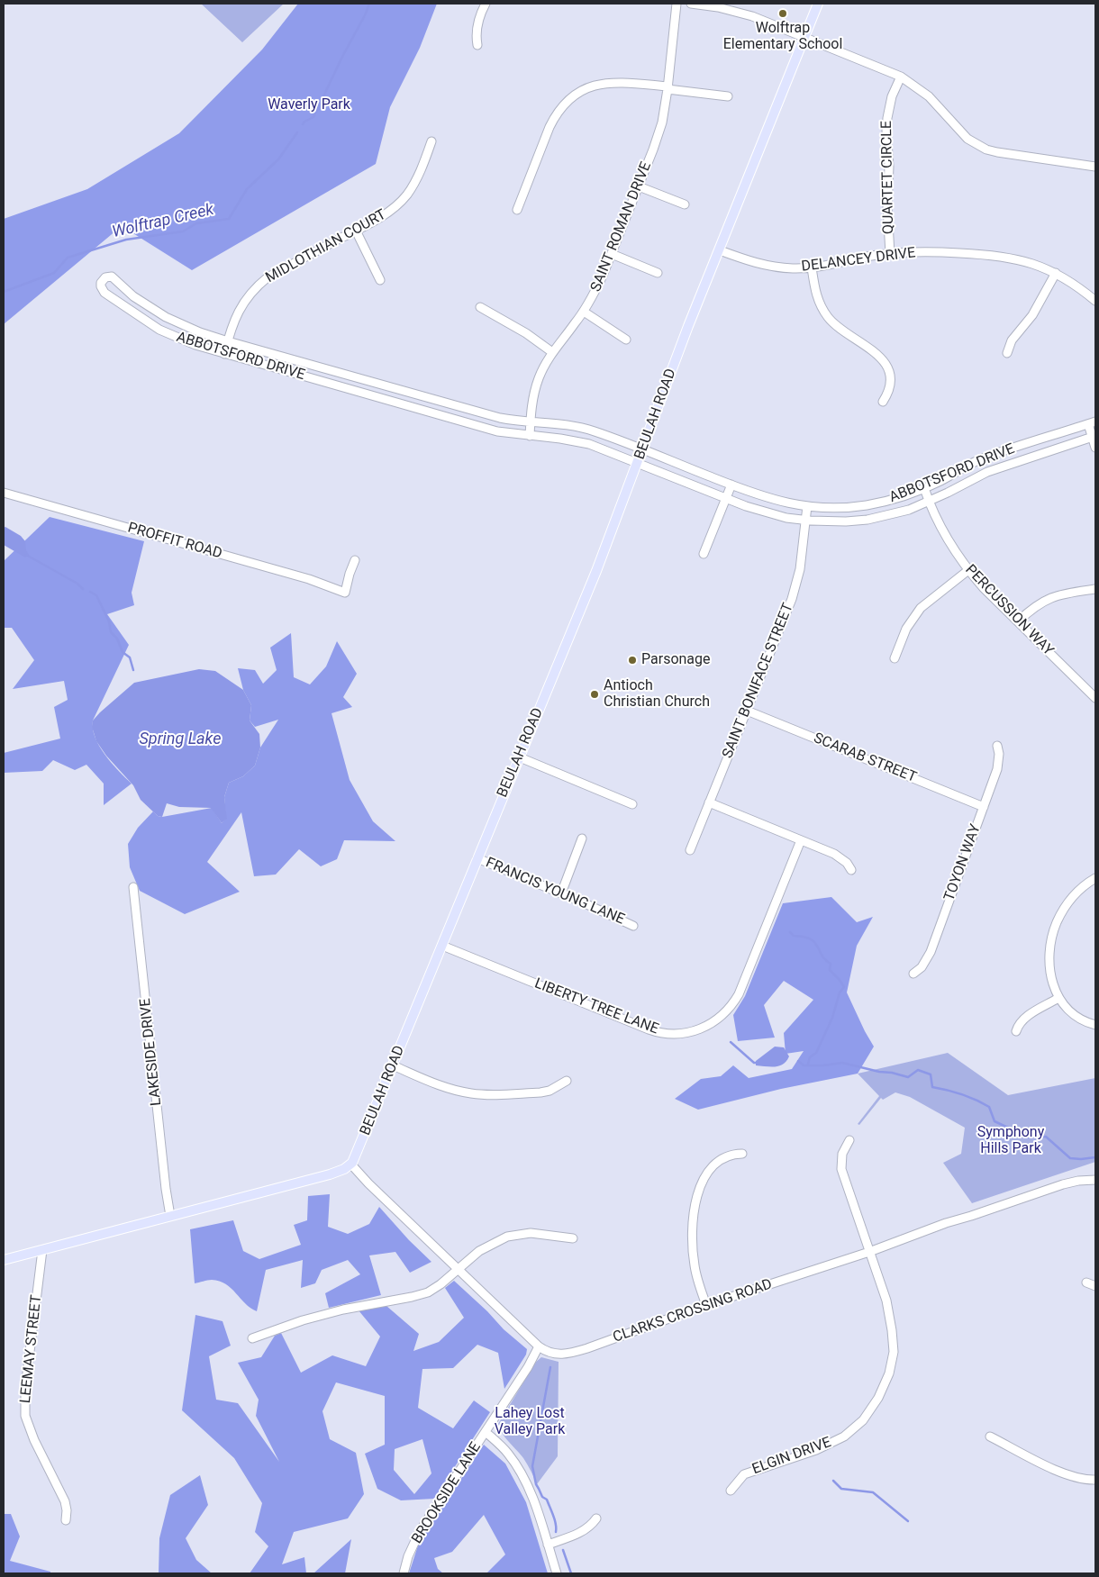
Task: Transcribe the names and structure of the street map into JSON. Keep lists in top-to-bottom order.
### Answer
{
  "streets": {
    "main road": ["BEULAH ROAD"],
    "street": [
      "QUARTET CIRCLE",
      "SAINT ROMAN DRIVE",
      "MIDLOTHIAN COURT",
      "DELANCEY DRIVE",
      "ABBOTSFORD DRIVE",
      "PROFFIT ROAD",
      "PERCUSSION WAY",
      "SAINT BONIFACE STREET",
      "SCARAB STREET",
      "TOYON WAY",
      "FRANCIS YOUNG LANE",
      "LIBERTY TREE LANE",
      "LAKESIDE DRIVE",
      "CLARKS CROSSING ROAD",
      "LEEMAY STREET",
      "ELGIN DRIVE",
      "BROOKSIDE LANE"
    ]
  },
  "crossings": [
    ["QUARTET CIRCLE", "DELANCEY DRIVE"],
    ["SAINT ROMAN DRIVE", "ABBOTSFORD DRIVE"],
    ["MIDLOTHIAN COURT", "ABBOTSFORD DRIVE"],
    ["DELANCEY DRIVE", "BEULAH ROAD"],
    ["ABBOTSFORD DRIVE", "BEULAH ROAD"],
    ["ABBOTSFORD DRIVE", "PERCUSSION WAY"],
    ["ABBOTSFORD DRIVE", "SAINT BONIFACE STREET"],
    ["BEULAH ROAD", "FRANCIS YOUNG LANE"],
    ["BEULAH ROAD", "LIBERTY TREE LANE"],
    ["BEULAH ROAD", "CLARKS CROSSING ROAD"],
    ["SAINT BONIFACE STREET", "SCARAB STREET"],
    ["SCARAB STREET", "TOYON WAY"],
    ["CLARKS CROSSING ROAD", "ELGIN DRIVE"],
    ["CLARKS CROSSING ROAD", "BROOKSIDE LANE"]
  ],
  "water": ["Wolftrap Creek", "Spring Lake"],
  "parks": ["Waverly Park", "Symphony Hills Park", "Lahey Lost Valley Park"],
  "places": ["Wolftrap Elementary School", "Parsonage", "Antioch Christian Church"]
}
